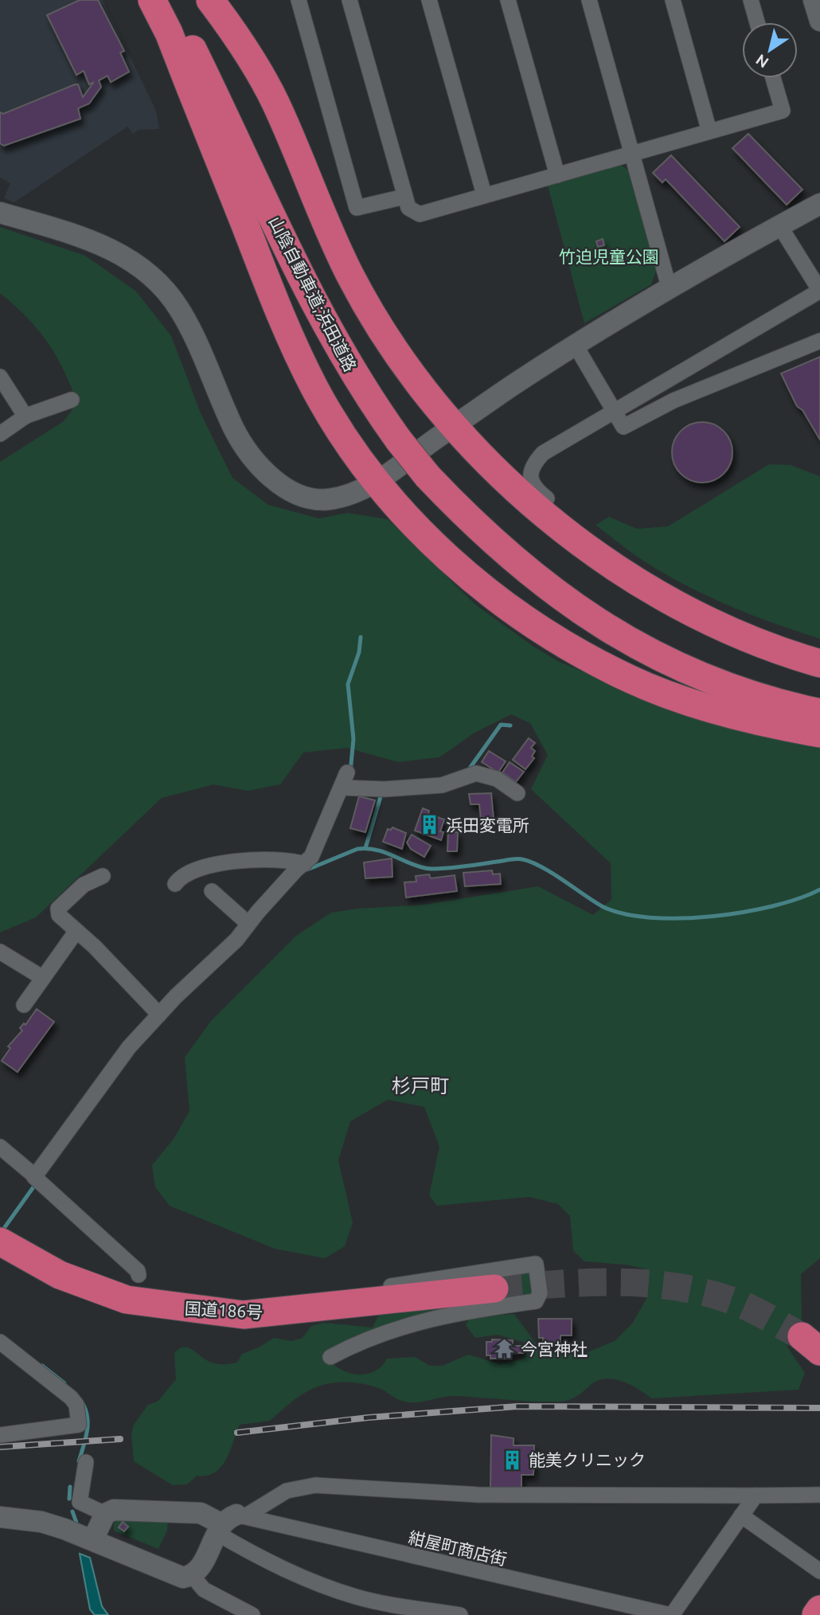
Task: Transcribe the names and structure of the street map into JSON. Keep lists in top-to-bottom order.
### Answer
{
  "streets": {
    "highway": ["山陰自動車道;浜田道路", "国道186号"],
    "street": ["紺屋町商店街"]
  },
  "districts": ["杉戸町"],
  "parks": ["竹迫児童公園"],
  "places": {
    "building": ["浜田変電所", "能美クリニック"],
    "temple": ["今宮神社"]
  },
  "north": "bottom left"
}
